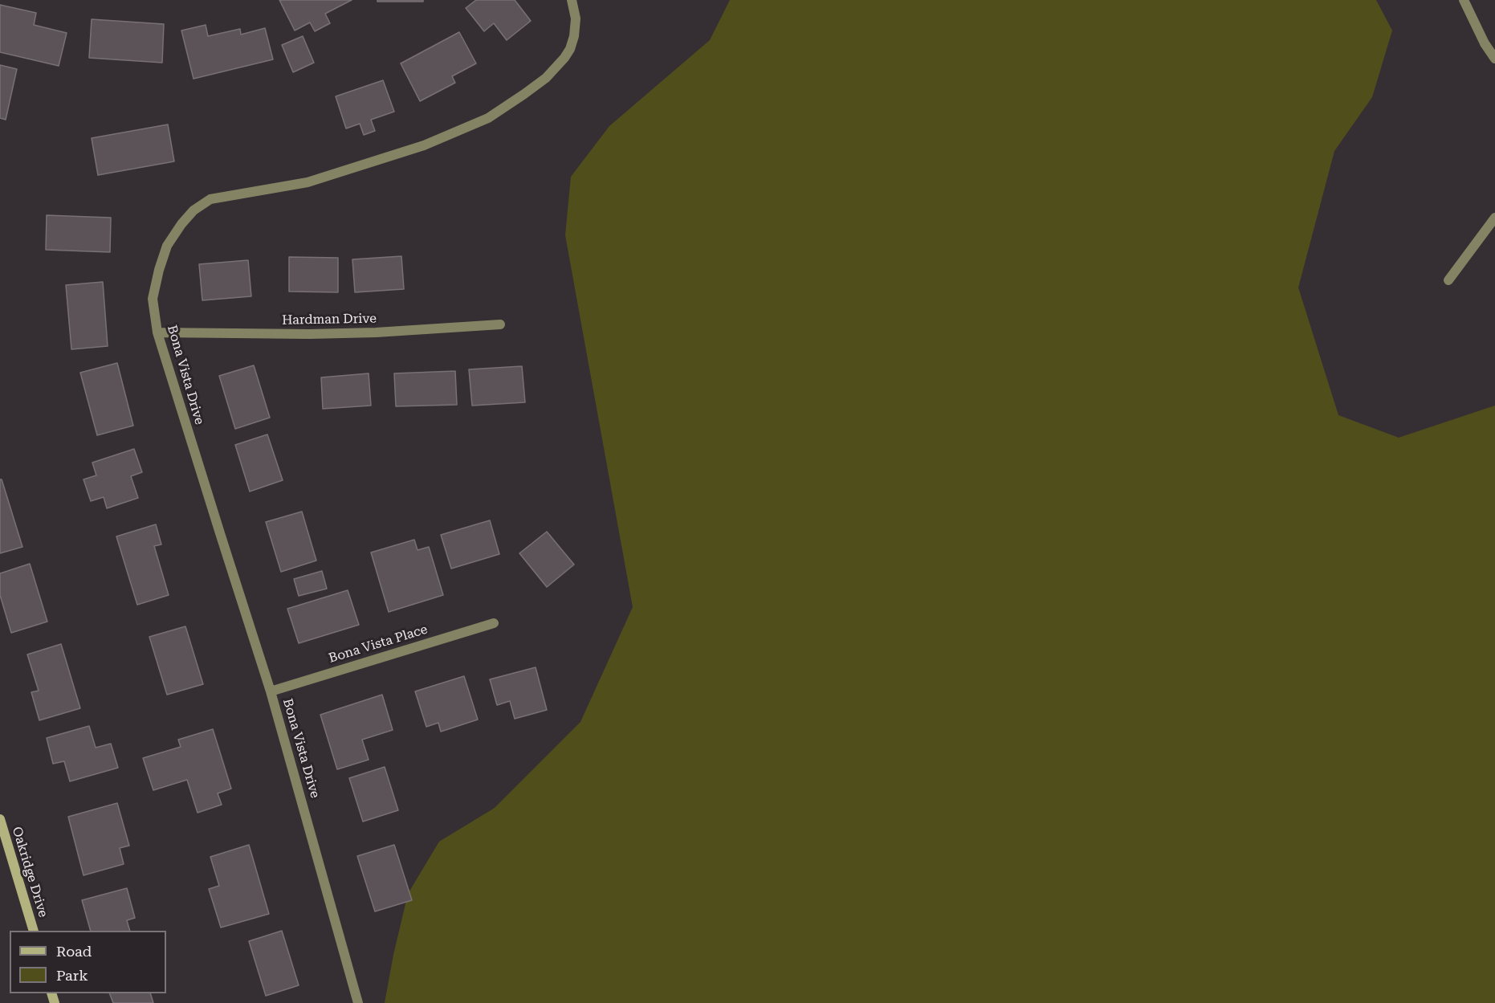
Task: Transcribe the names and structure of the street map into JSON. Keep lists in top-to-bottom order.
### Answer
{
  "streets": {
    "street": [
      "Hardman Drive",
      "Bona Vista Drive",
      "Bona Vista Place",
      "Oakridge Drive"
    ]
  },
  "crossings": [
    ["Hardman Drive", "Bona Vista Drive"],
    ["Bona Vista Drive", "Bona Vista Place"]
  ],
  "legend": ["Road", "Park"]
}
